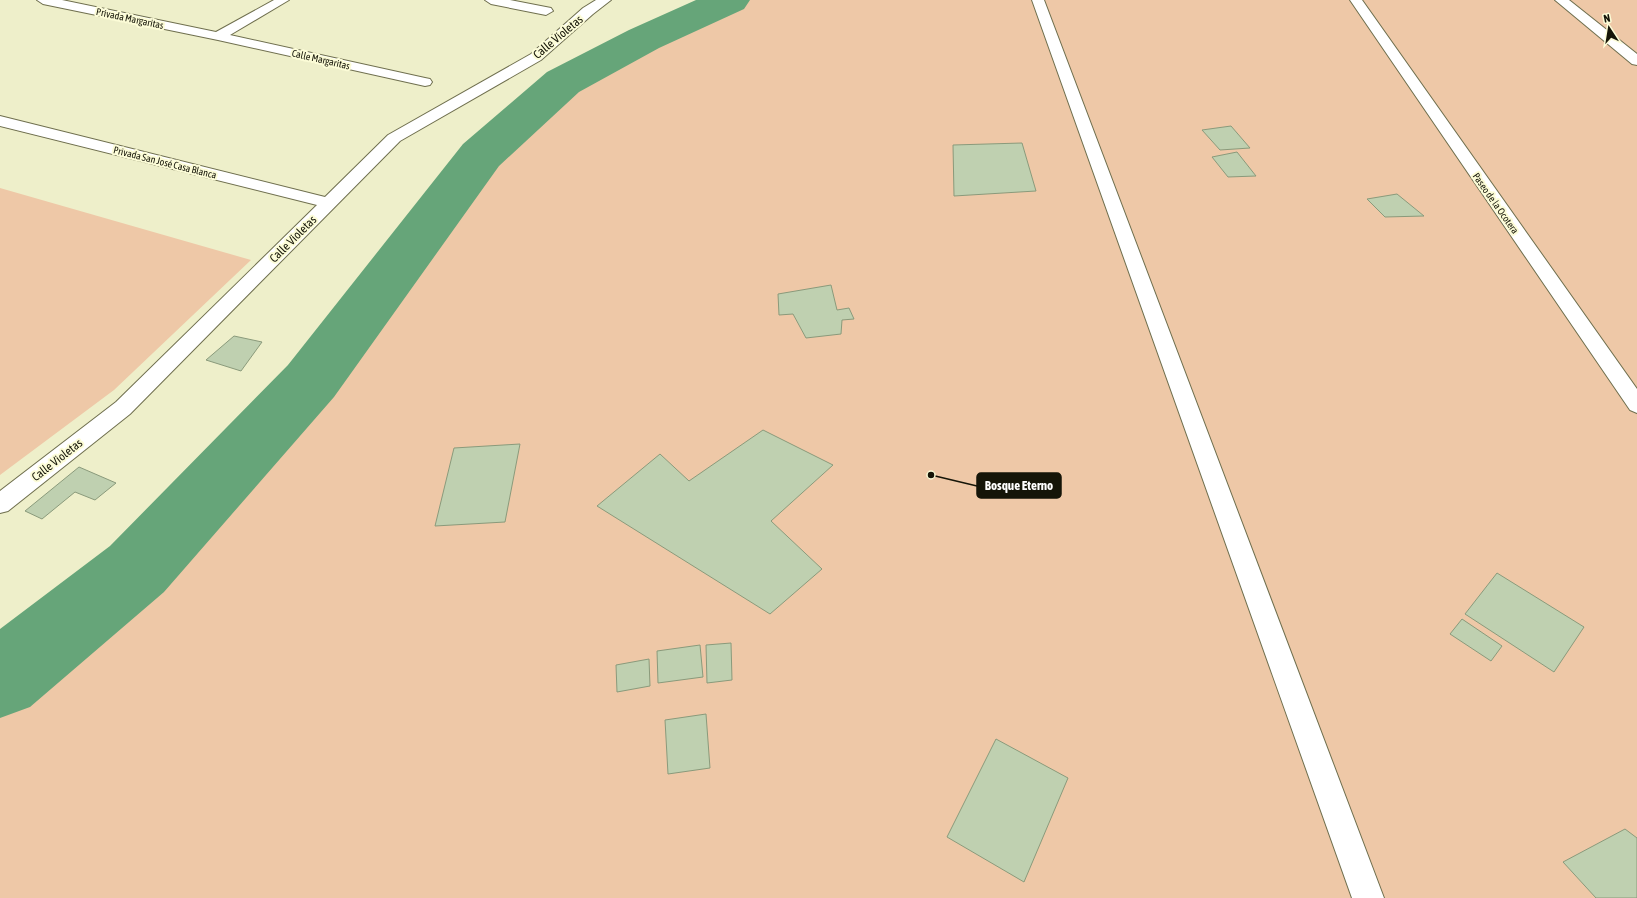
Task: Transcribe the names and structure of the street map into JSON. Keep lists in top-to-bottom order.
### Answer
{
  "streets": {
    "street": [
      "Privada Margaritas",
      "Calle Violetas",
      "Calle Margaritas",
      "Privada San José Casa Blanca",
      "Paseo de la Ocotera"
    ]
  },
  "crossings": [
    ["Privada Margaritas", "Calle Margaritas"],
    ["Calle Violetas", "Privada San José Casa Blanca"]
  ],
  "places": ["Bosque Eterno"],
  "north": "top"
}
